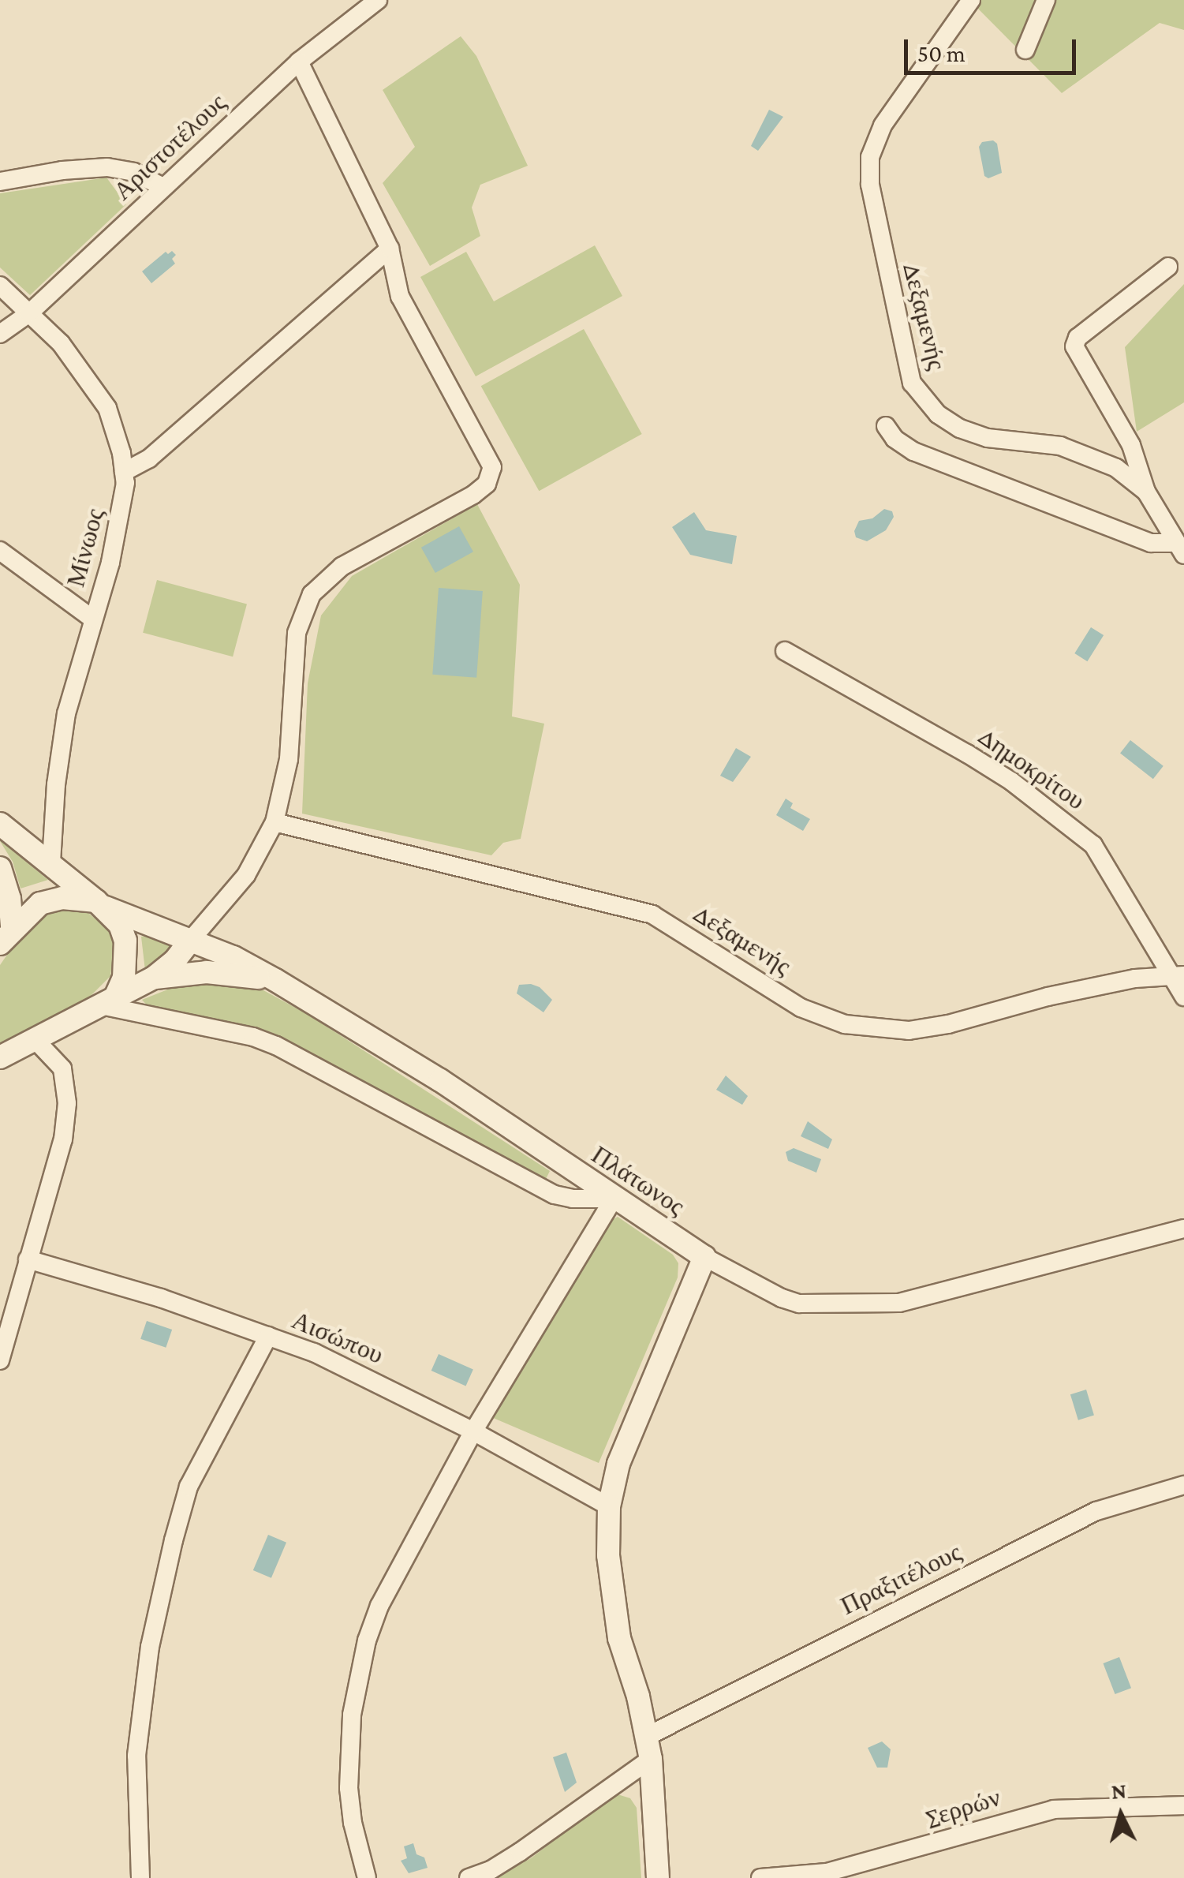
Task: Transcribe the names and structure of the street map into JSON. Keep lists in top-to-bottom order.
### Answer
{
  "streets": {
    "street": [
      "Αριστοτέλους",
      "Δεξαμενής",
      "Μίνωος",
      "Δημοκρίτου",
      "Πλάτωνος",
      "Αισώπου",
      "Πραξιτέλους",
      "Σερρών"
    ]
  },
  "crossings": [
    ["Αριστοτέλους", "Μίνωος"],
    ["Δεξαμενής", "Δημοκρίτου"]
  ],
  "scale_bar": "50 m",
  "north": "top"
}
